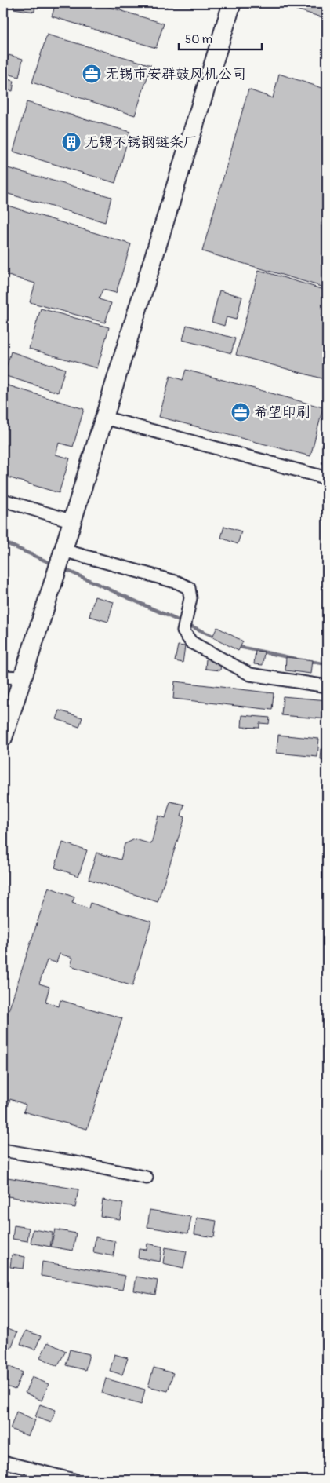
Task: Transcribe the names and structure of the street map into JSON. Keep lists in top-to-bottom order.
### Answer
{
  "places": {
    "office": ["无锡市安群鼓风机公司", "希望印刷"],
    "building": ["无锡不锈钢链条厂"]
  },
  "scale_bar": "50 m"
}
